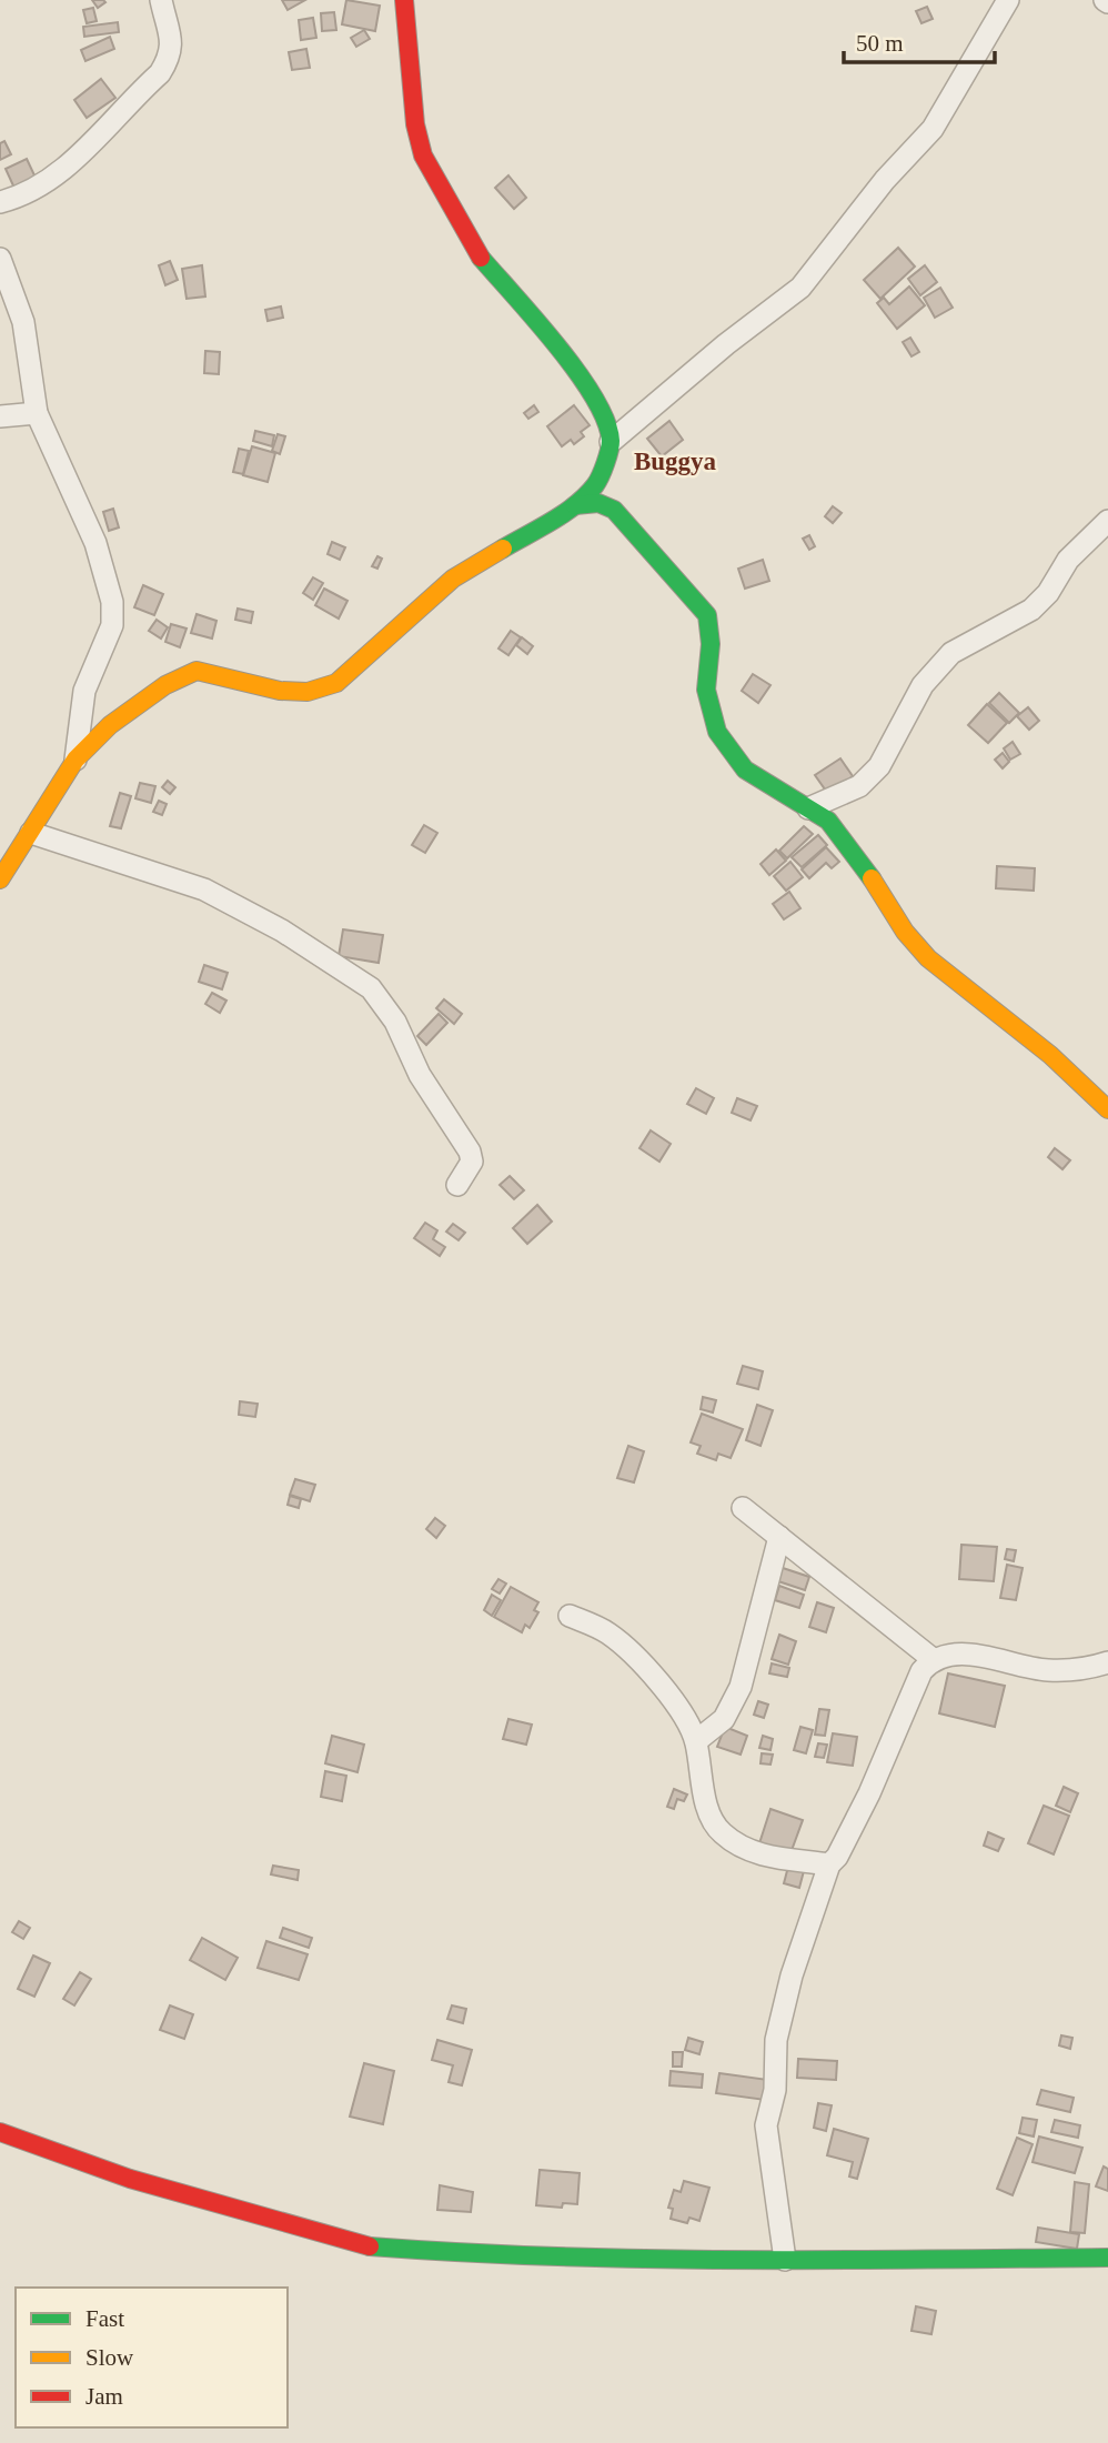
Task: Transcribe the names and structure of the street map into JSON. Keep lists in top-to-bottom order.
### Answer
{
  "districts": ["Buggya"],
  "legend": ["Fast", "Slow", "Jam"],
  "scale_bar": "50 m"
}
